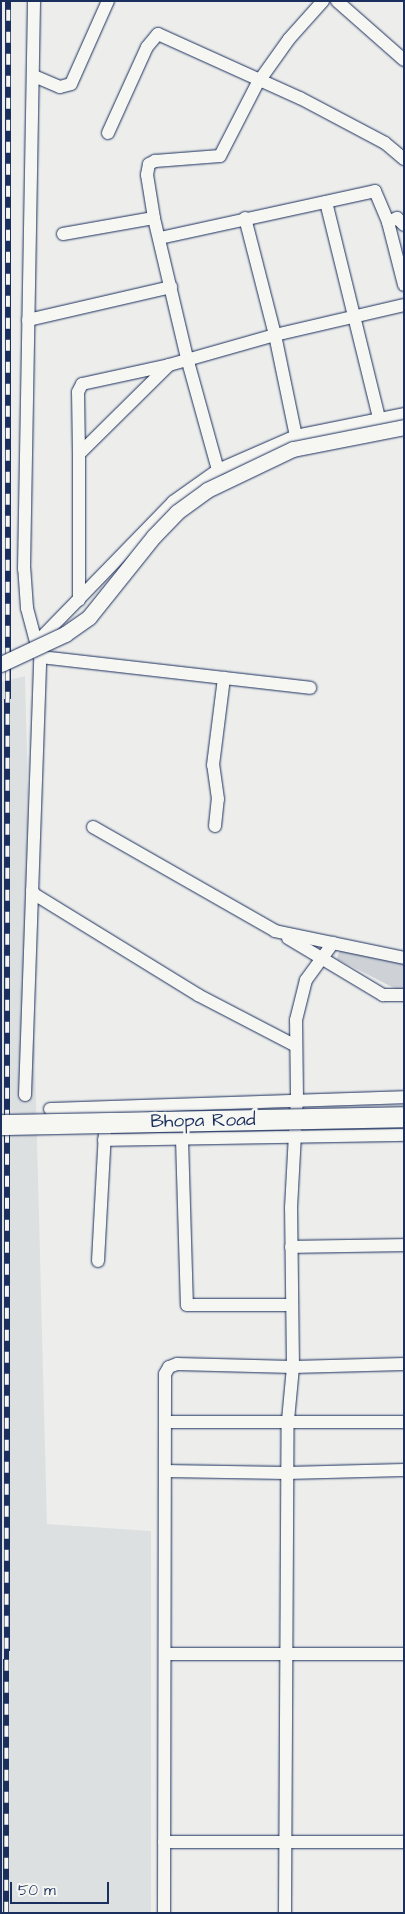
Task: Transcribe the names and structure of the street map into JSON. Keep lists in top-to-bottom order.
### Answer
{
  "streets": {
    "main road": ["Bhopa Road"]
  },
  "scale_bar": "50 m"
}
